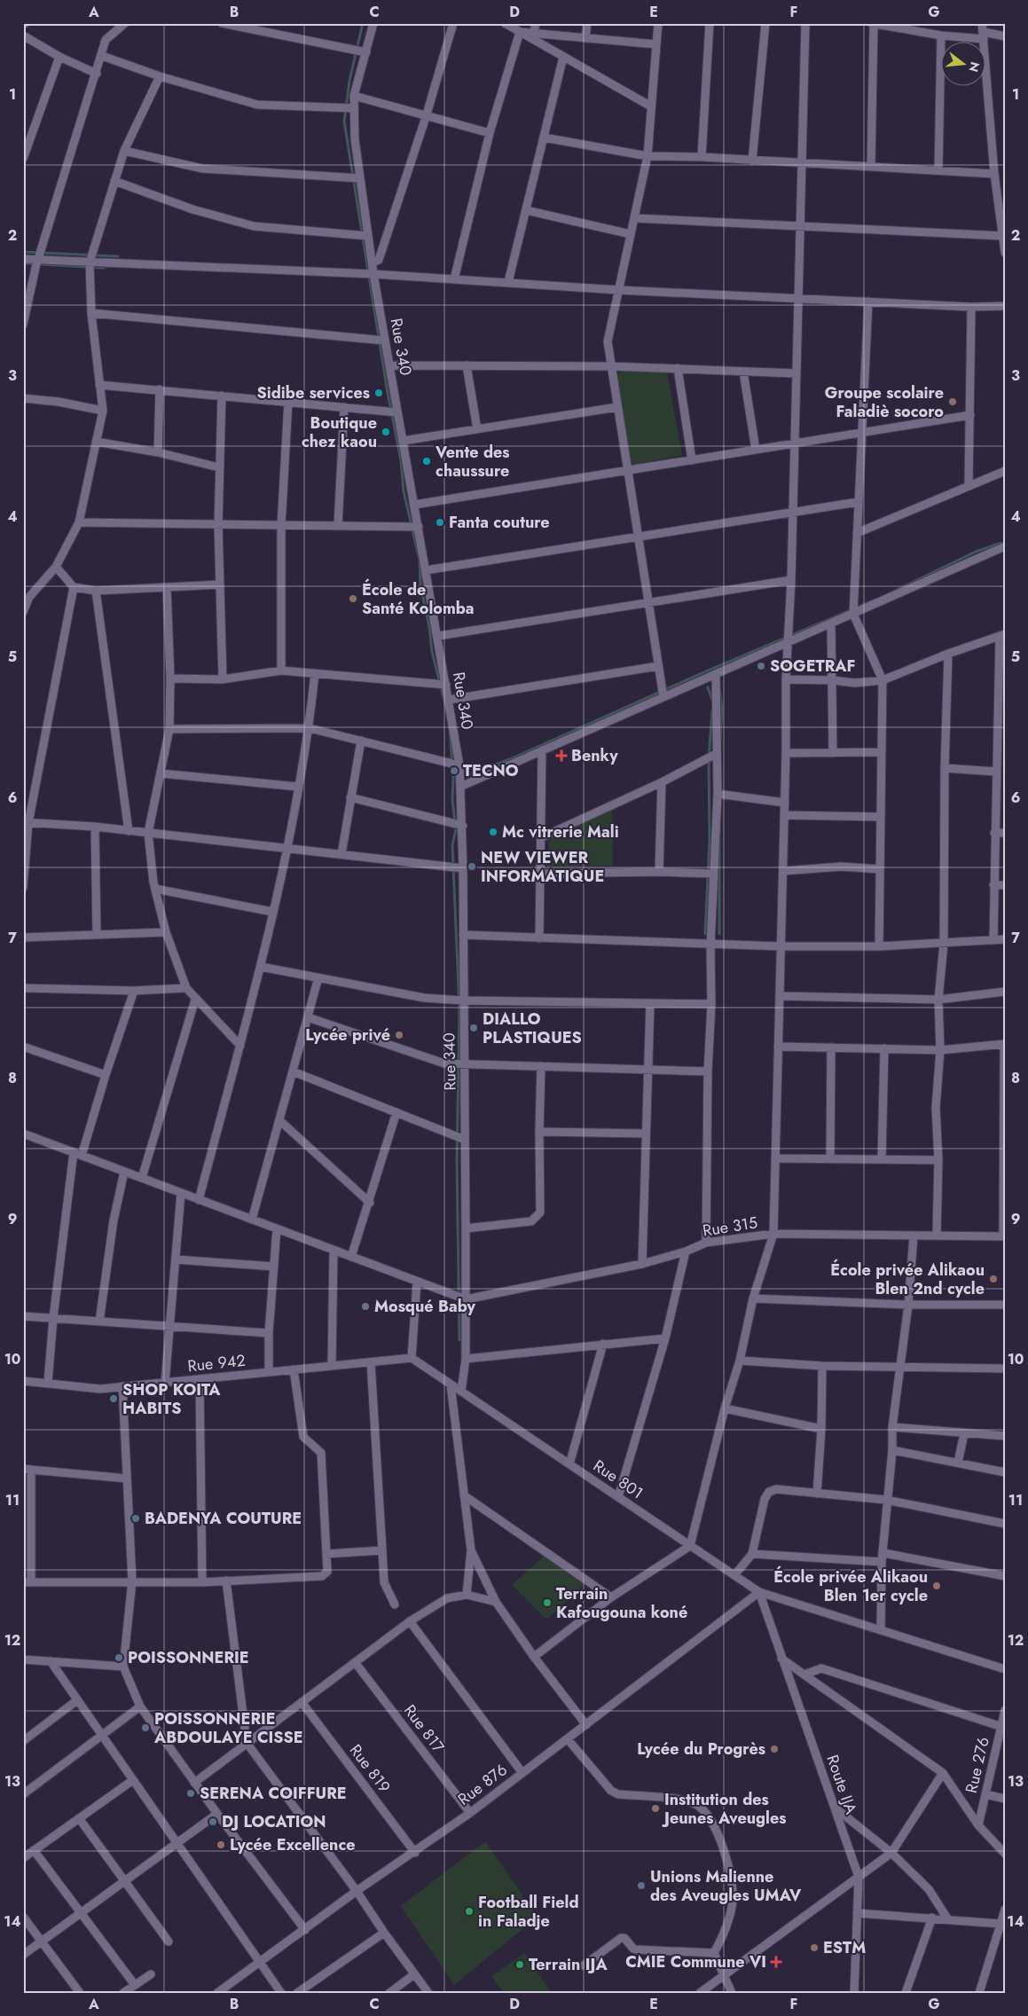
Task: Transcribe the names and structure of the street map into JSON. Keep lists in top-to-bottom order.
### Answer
{
  "streets": {
    "street": [
      "Rue 340",
      "Rue 315",
      "Rue 942",
      "Rue 801",
      "Rue 817",
      "Rue 276",
      "Rue 819",
      "Rue 876",
      "Route IJA"
    ]
  },
  "crossings": [
    ["Rue 340", "Rue 315"],
    ["Rue 340", "Rue 801"],
    ["Rue 942", "Rue 801"],
    ["Rue 801", "Rue 876"],
    ["Rue 801", "Route IJA"],
    ["Rue 817", "Rue 876"],
    ["Rue 819", "Rue 876"],
    ["Rue 876", "Route IJA"]
  ],
  "places": {
    "other": [
      "Sidibe services",
      "Groupe scolaire Faladiè socoro",
      "Boutique chez kaou",
      "Vente des chaussure",
      "Fanta couture",
      "École de Santé Kolomba",
      "SOGETRAF",
      "TECNO",
      "Mc vitrerie Mali",
      "NEW VIEWER INFORMATIQUE",
      "DIALLO PLASTIQUES",
      "Lycée privé",
      "École privée Alikaou Blen 2nd cycle",
      "Mosqué Baby",
      "SHOP KOITA HABITS",
      "BADENYA COUTURE",
      "École privée Alikaou Blen 1er cycle",
      "Terrain Kafougouna koné",
      "POISSONNERIE",
      "POISSONNERIE ABDOULAYE CISSE",
      "Lycée du Progrès",
      "SERENA COIFFURE",
      "Institution des Jeunes Aveugles",
      "DJ LOCATION",
      "Lycée Excellence",
      "Unions Malienne des Aveugles UMAV",
      "Football Field in Faladje",
      "ESTM",
      "Terrain IJA"
    ],
    "health": ["Benky", "CMIE Commune VI"]
  },
  "north": "right",
  "grid": {
    "columns": [
      "A",
      "B",
      "C",
      "D",
      "E",
      "F",
      "G"
    ],
    "rows": [
      "1",
      "2",
      "3",
      "4",
      "5",
      "6",
      "7",
      "8",
      "9",
      "10",
      "11",
      "12",
      "13",
      "14"
    ]
  }
}
